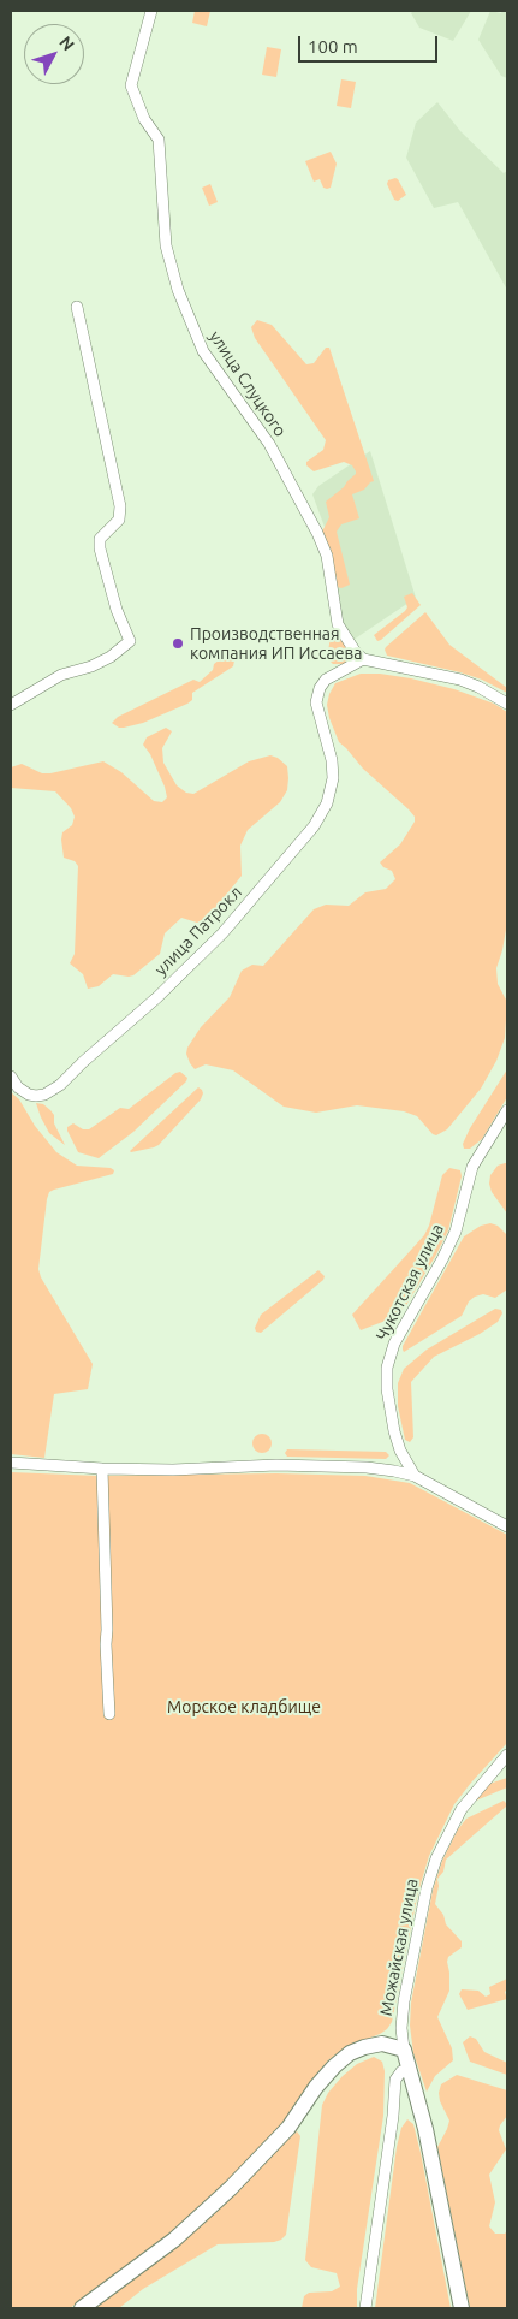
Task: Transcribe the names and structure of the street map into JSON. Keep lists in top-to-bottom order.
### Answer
{
  "streets": {
    "main road": ["Можайская улица"],
    "street": ["улица Слуцкого", "улица Патрокл", "Чукотская улица"]
  },
  "crossings": [
    ["улица Слуцкого", "улица Патрокл"]
  ],
  "parks": ["Морское кладбище"],
  "places": ["Производственная компания ИП Иссаева"],
  "scale_bar": "100 m",
  "north": "top right"
}
